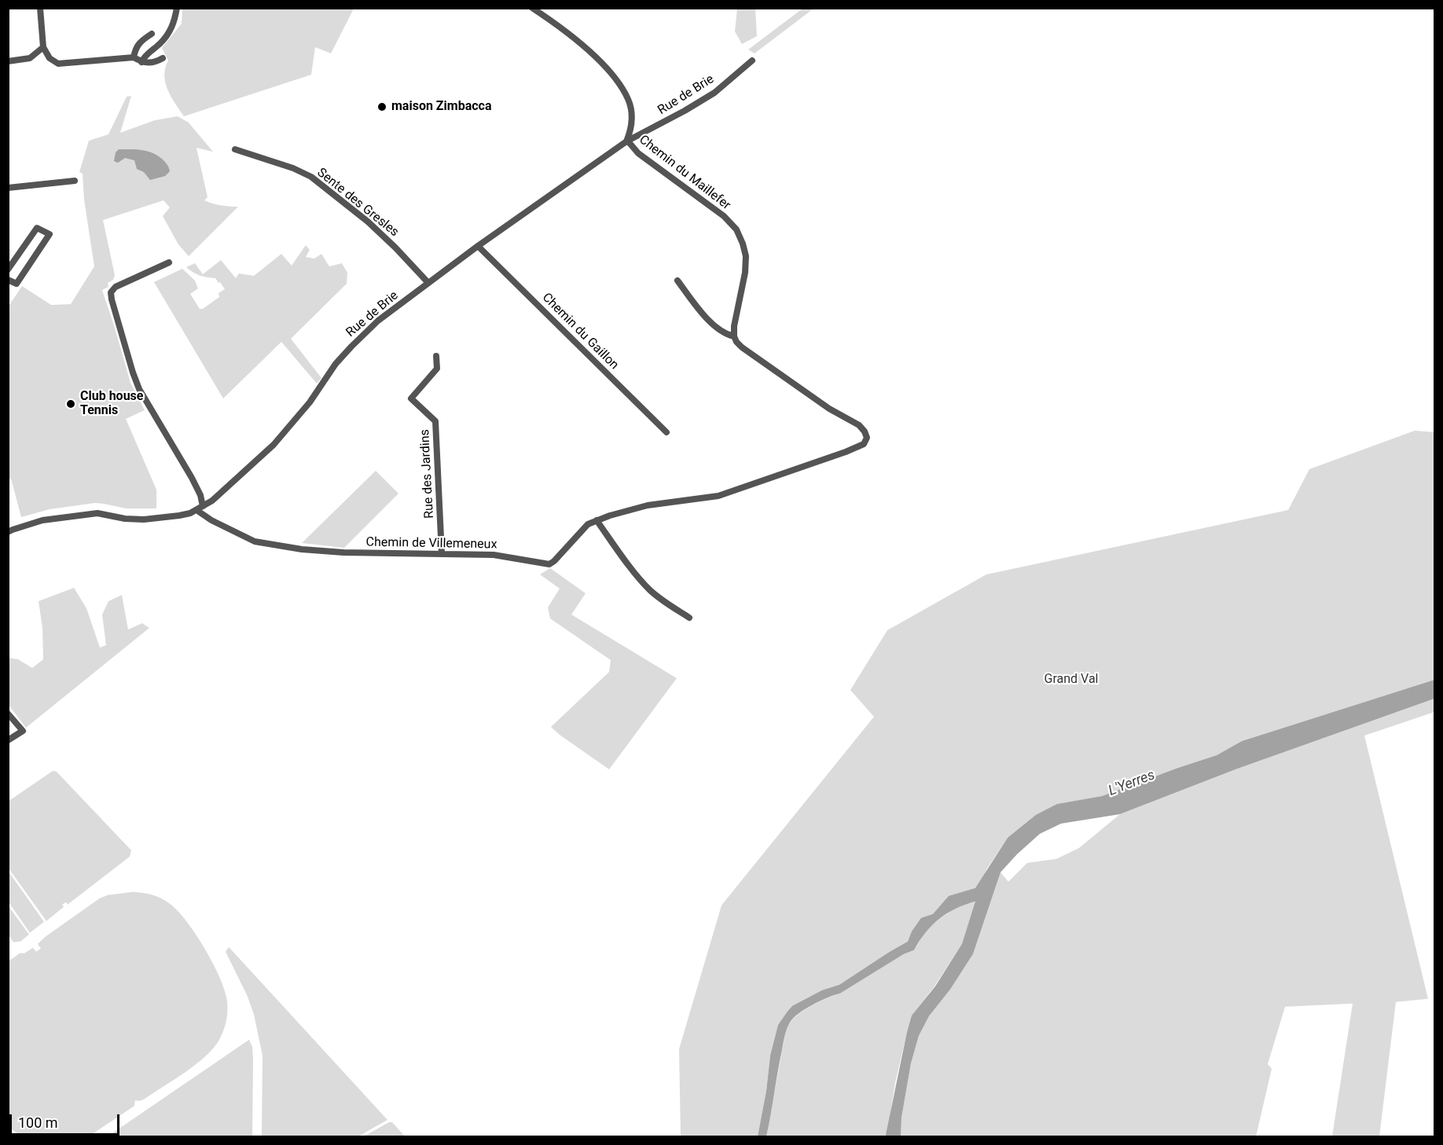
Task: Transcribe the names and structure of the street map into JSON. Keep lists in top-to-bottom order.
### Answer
{
  "streets": {
    "street": [
      "Rue de Brie",
      "Chemin du Maillefer",
      "Sente des Gresles",
      "Chemin du Gaillon",
      "Rue des Jardins",
      "Chemin de Villemeneux"
    ]
  },
  "crossings": [
    ["Rue de Brie", "Chemin du Maillefer"],
    ["Rue de Brie", "Sente des Gresles"],
    ["Rue de Brie", "Chemin du Gaillon"],
    ["Rue de Brie", "Chemin de Villemeneux"],
    ["Chemin du Maillefer", "Chemin de Villemeneux"],
    ["Rue des Jardins", "Chemin de Villemeneux"]
  ],
  "water": ["L'Yerres"],
  "parks": ["Grand Val"],
  "places": ["maison Zimbacca", "Club house Tennis"],
  "scale_bar": "100 m"
}
